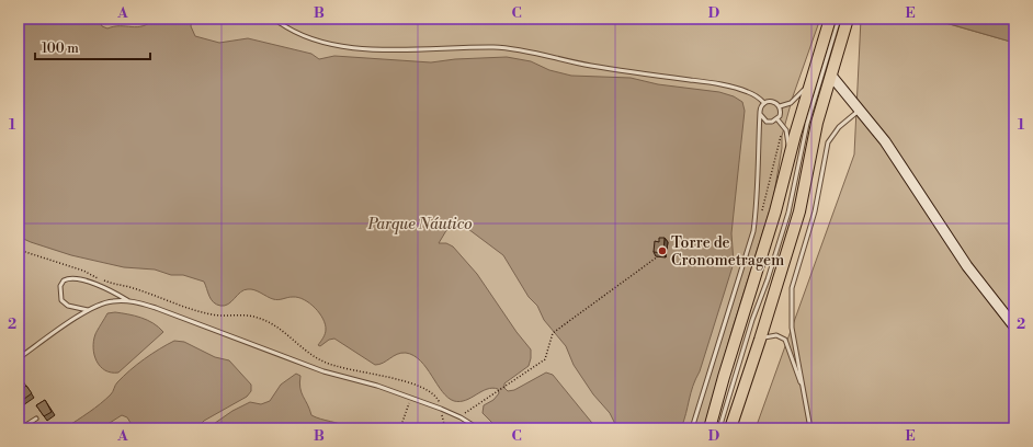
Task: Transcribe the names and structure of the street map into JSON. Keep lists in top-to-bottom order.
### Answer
{
  "parks": ["Parque Náutico"],
  "places": ["Torre de Cronometragem"],
  "scale_bar": "100 m",
  "grid": {
    "columns": [
      "A",
      "B",
      "C",
      "D",
      "E"
    ],
    "rows": ["1", "2"]
  }
}
